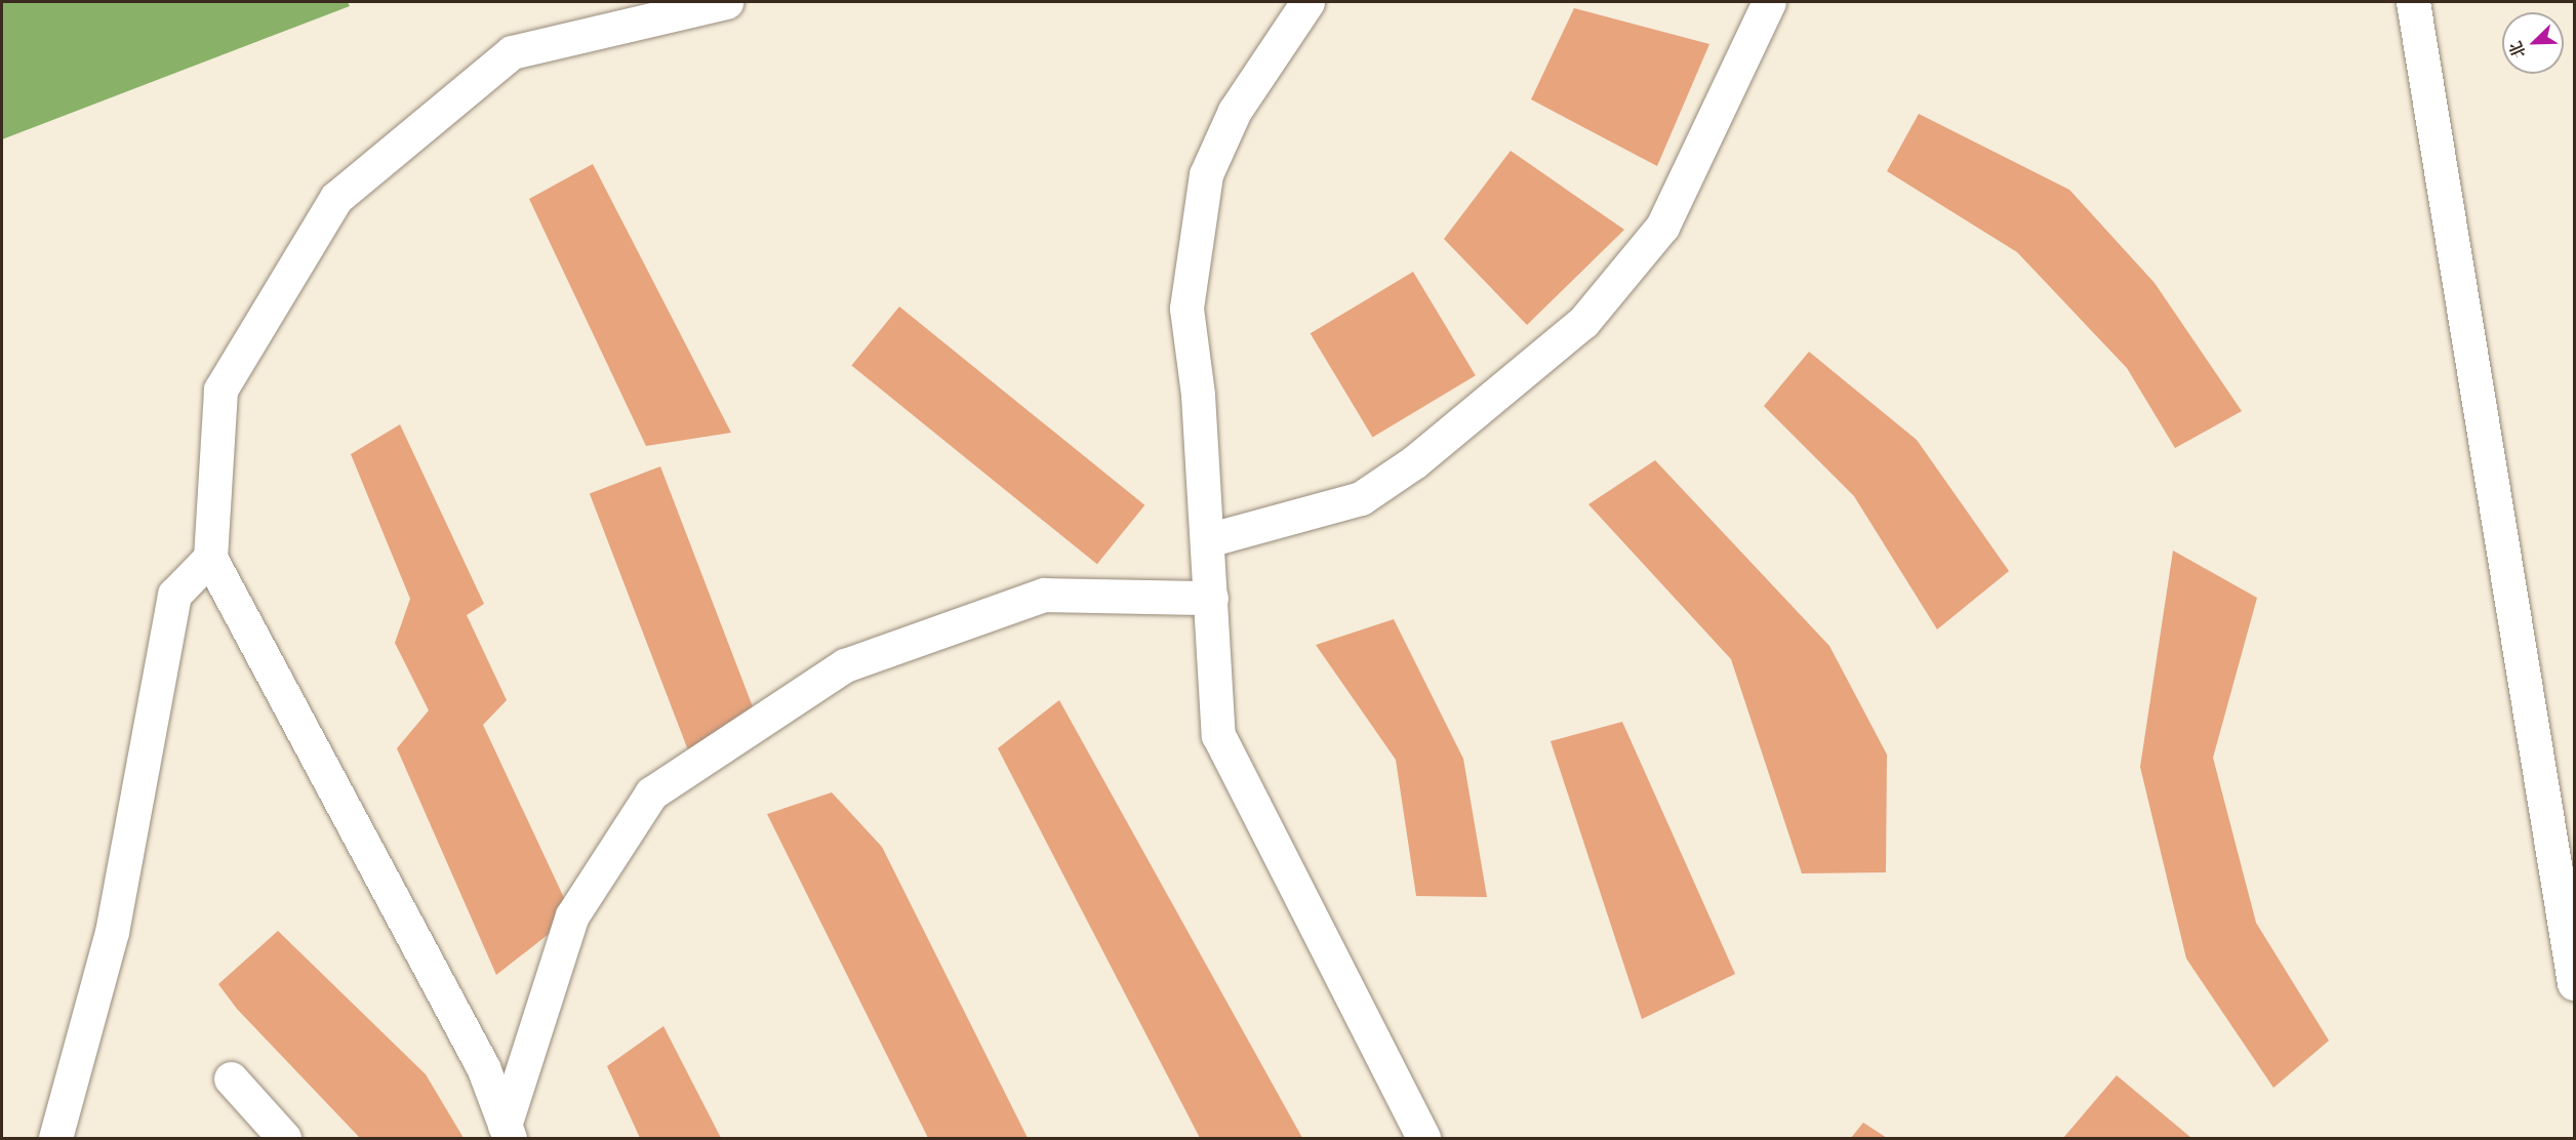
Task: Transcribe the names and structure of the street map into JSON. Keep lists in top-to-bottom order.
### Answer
{
  "north": "bottom left"
}
